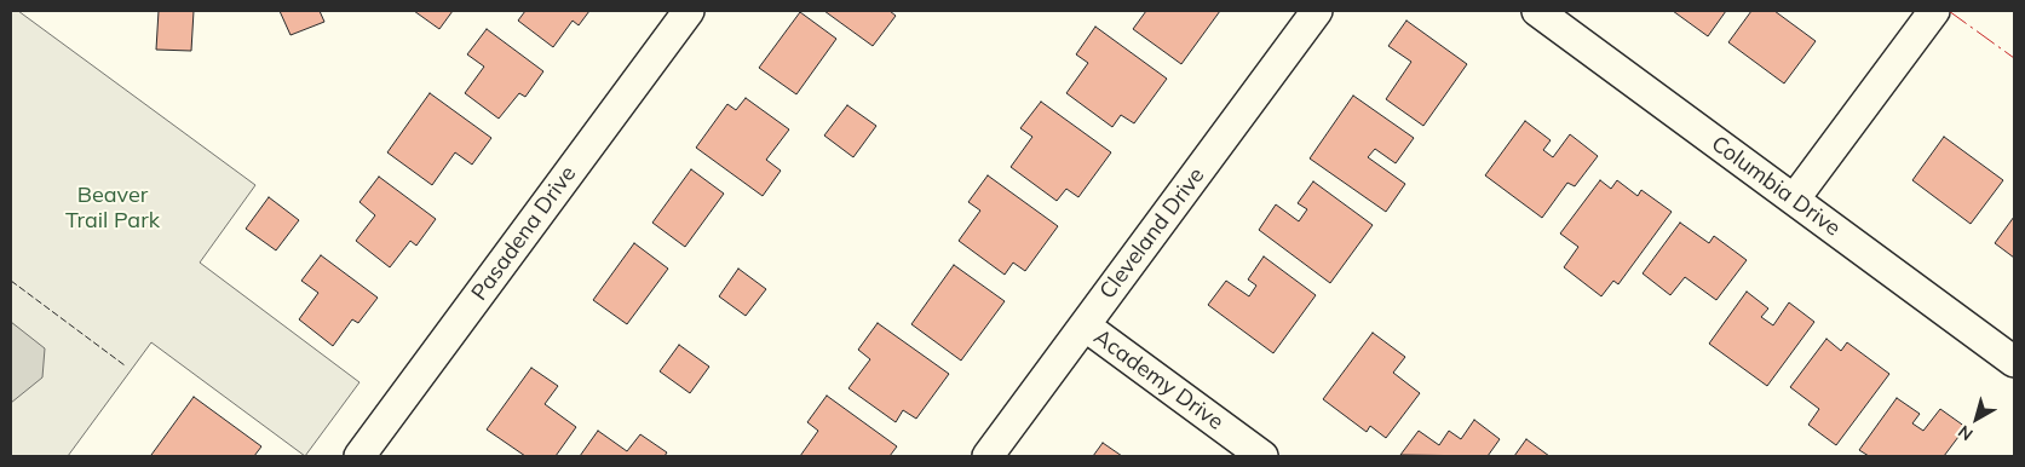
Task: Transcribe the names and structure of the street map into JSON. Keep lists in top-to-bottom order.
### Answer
{
  "streets": {
    "street": [
      "Columbia Drive",
      "Pasadena Drive",
      "Cleveland Drive",
      "Academy Drive"
    ]
  },
  "crossings": [
    ["Cleveland Drive", "Academy Drive"]
  ],
  "parks": ["Beaver Trail Park"],
  "north": "bottom left"
}
